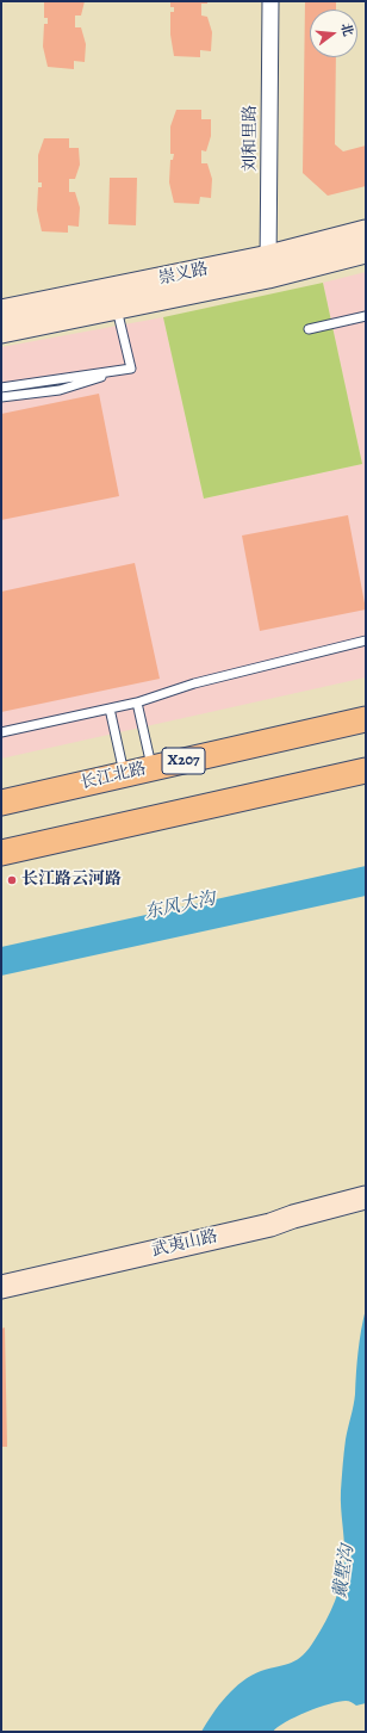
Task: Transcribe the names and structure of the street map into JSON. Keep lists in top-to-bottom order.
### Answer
{
  "streets": {
    "main road": ["X207", "长江北路"],
    "street": ["刘和里路", "崇义路", "武夷山路"]
  },
  "crossings": [
    ["刘和里路", "崇义路"]
  ],
  "water": ["东风大沟", "戴墅沟"],
  "places": ["长江路云河路"],
  "north": "right"
}
